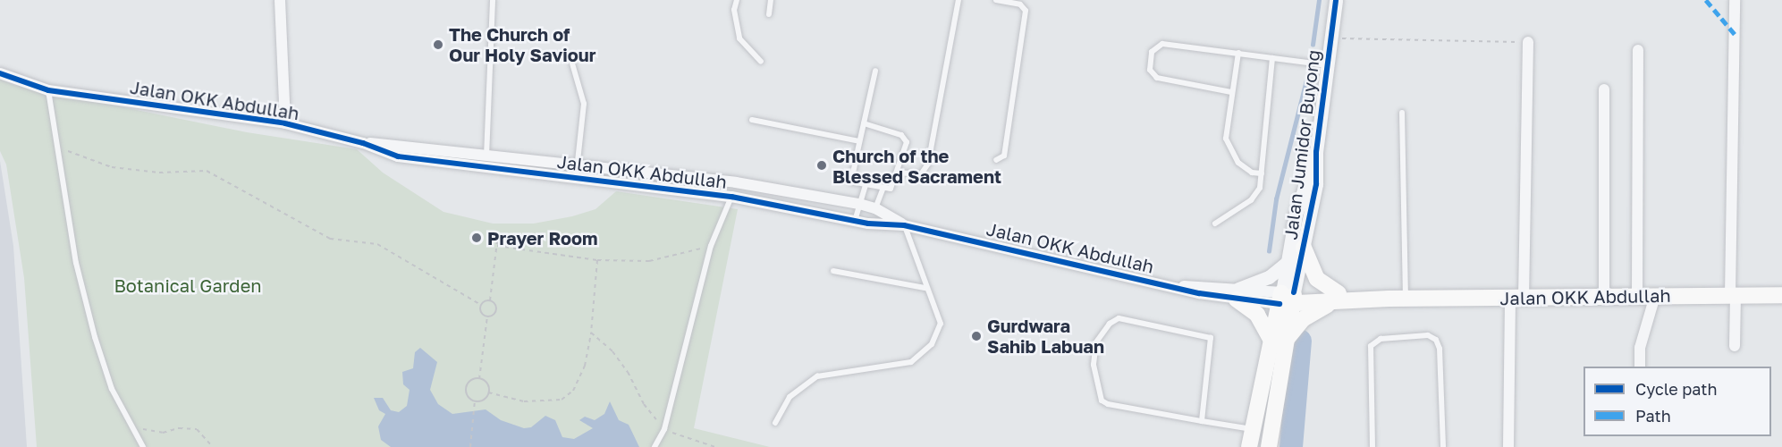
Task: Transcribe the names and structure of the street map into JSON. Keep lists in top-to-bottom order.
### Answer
{
  "streets": {
    "main road": ["Jalan OKK Abdullah"],
    "street": ["Jalan Jumidor Buyong"]
  },
  "crossings": [
    ["Jalan OKK Abdullah", "Jalan Jumidor Buyong"]
  ],
  "parks": ["Botanical Garden"],
  "places": [
    "The Church of Our Holy Saviour",
    "Church of the Blessed Sacrament",
    "Prayer Room",
    "Gurdwara Sahib Labuan"
  ],
  "legend": ["Cycle path", "Path"]
}
